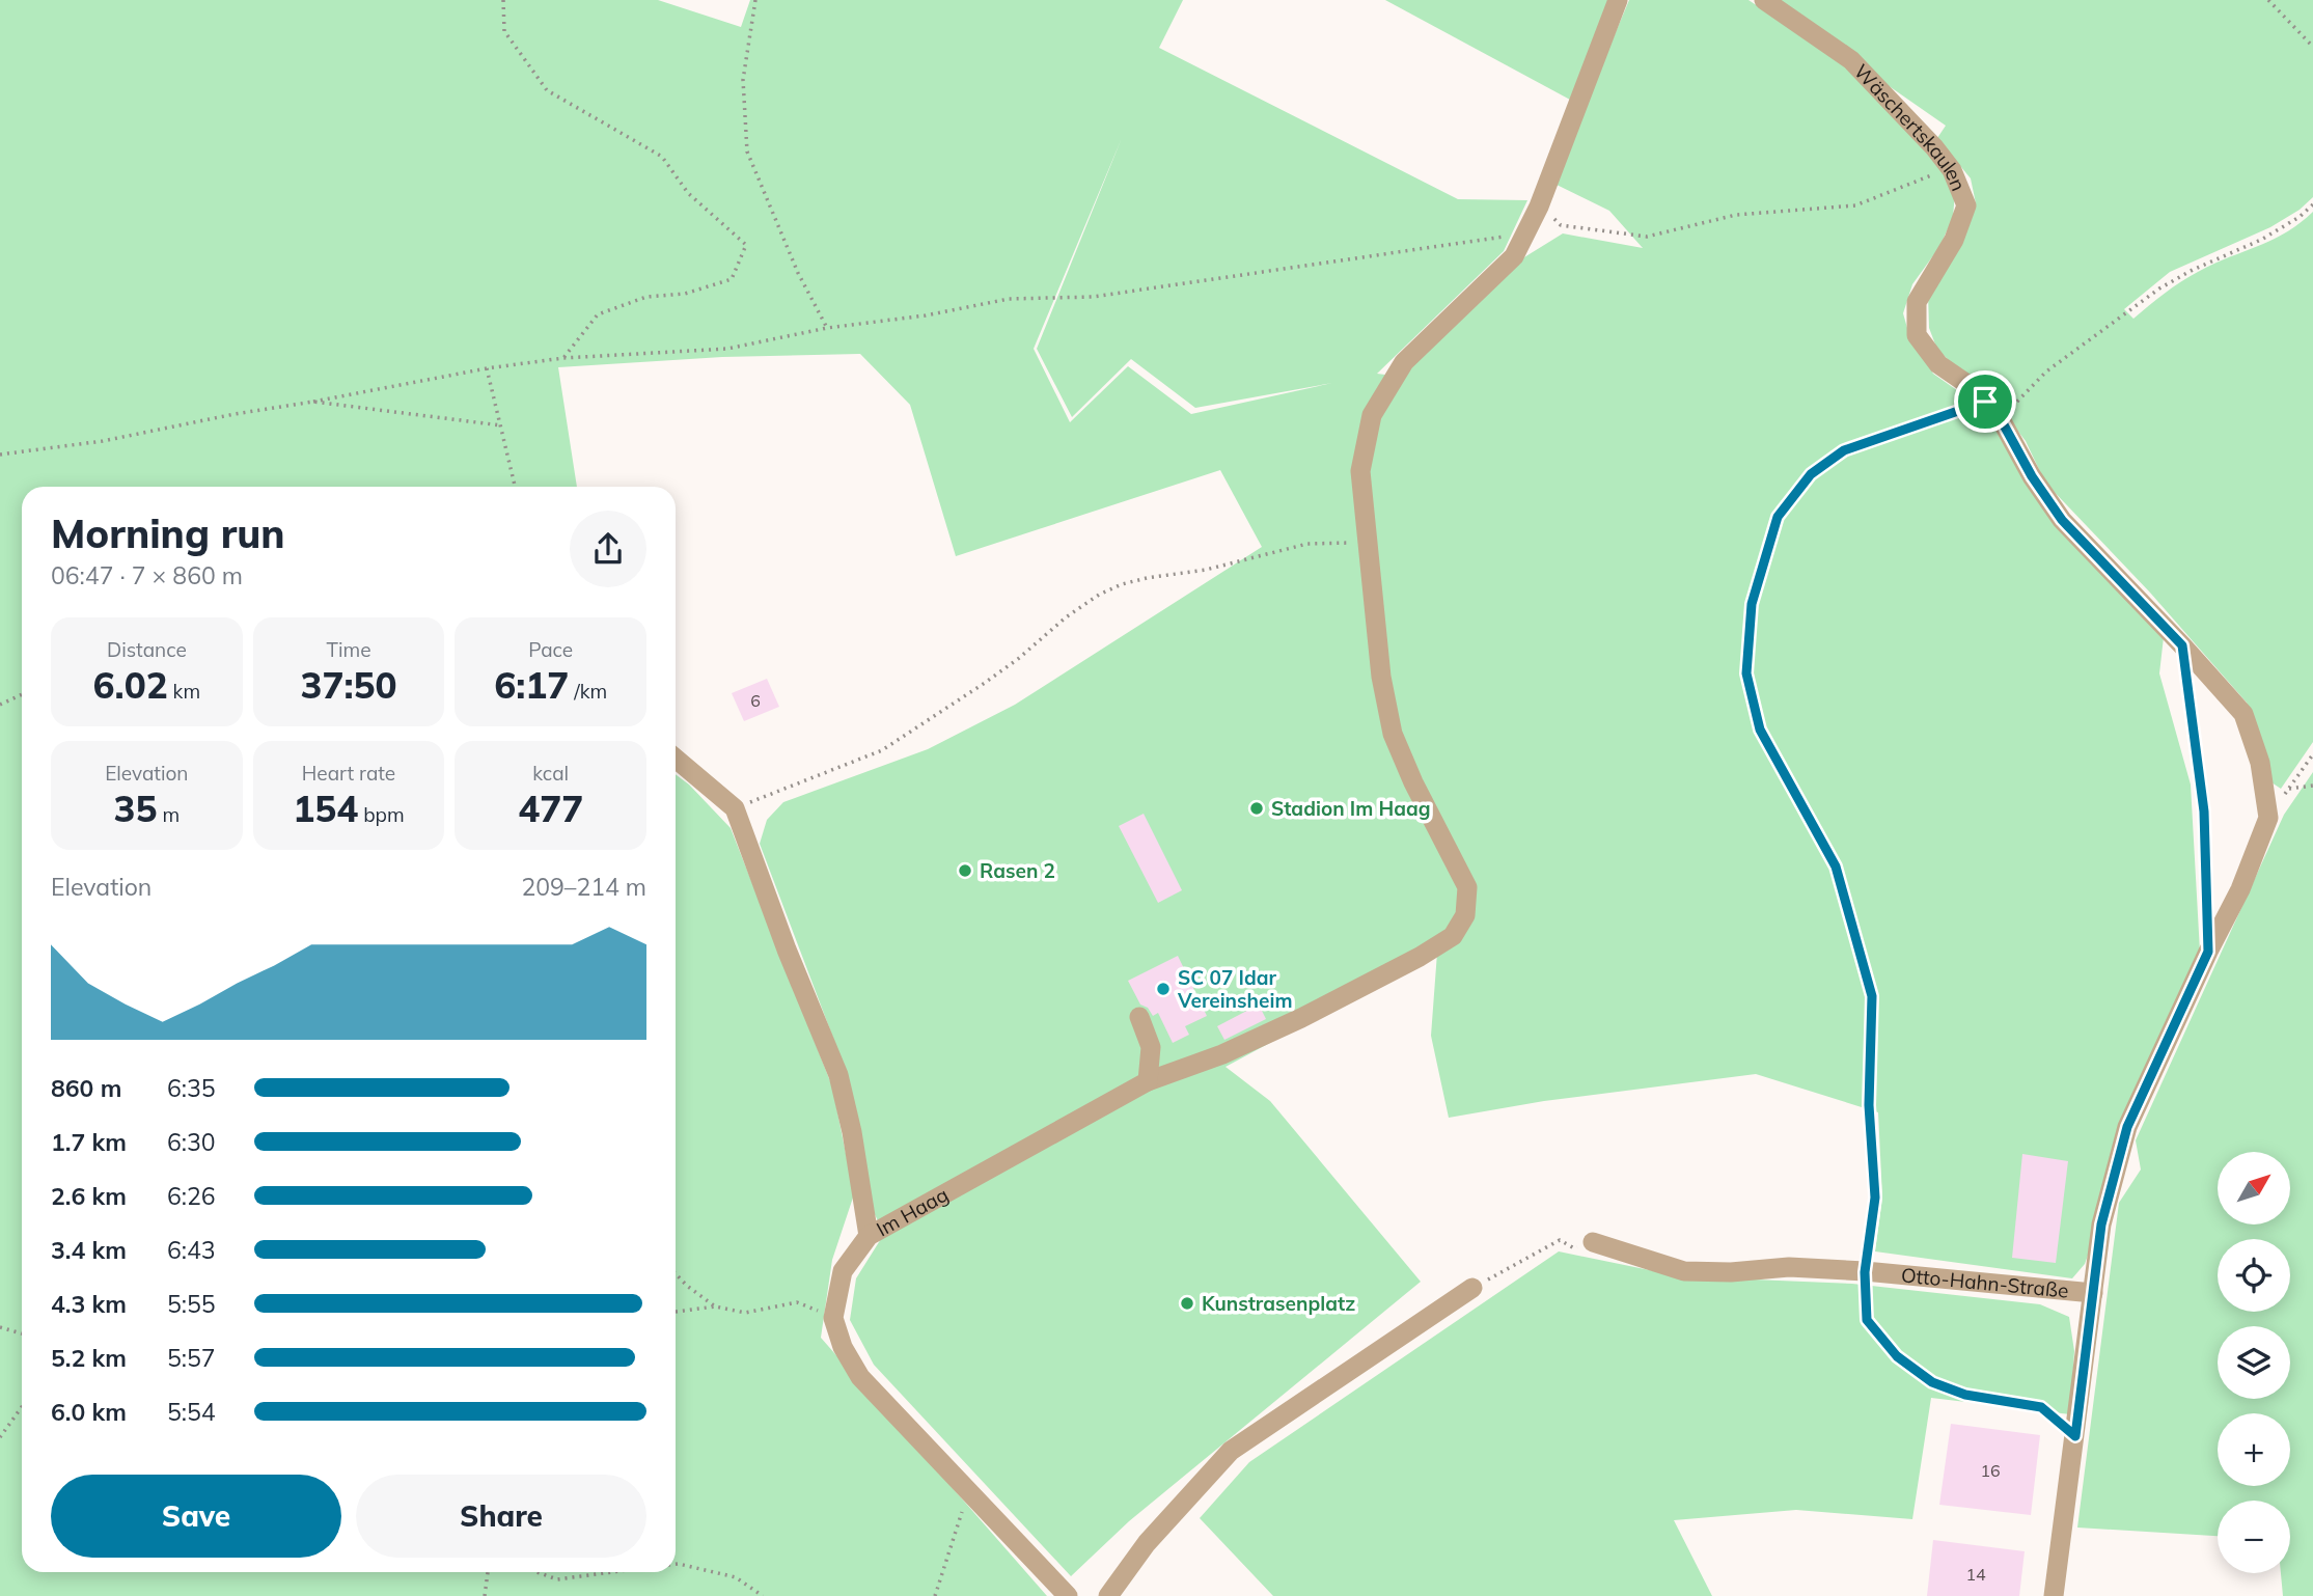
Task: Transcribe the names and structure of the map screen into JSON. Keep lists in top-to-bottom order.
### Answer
{
  "streets": {
    "street": ["Wäschertskaulen", "Im Haag", "Otto-Hahn-Straße"]
  },
  "places": [
    "Stadion Im Haag",
    "Rasen 2",
    "SC 07 Idar Vereinsheim",
    "Kunstrasenplatz"
  ],
  "house_numbers": ["6", "16", "14"],
  "north": "top right",
  "page": {
    "heading": ["Morning run", "06:47 · 7 × 860 m"],
    "stats": [
      ["Distance", "6.02 km"],
      ["Time", "37:50"],
      ["Pace", "6:17 /km"],
      ["Elevation", "35 m"],
      ["Heart rate", "154 bpm"],
      ["kcal", "477"]
    ],
    "chart": ["Elevation", "209–214 m"],
    "list": [
      {
        "name": "860 m",
        "note": "6:35"
      },
      {
        "name": "1.7 km",
        "note": "6:30"
      },
      {
        "name": "2.6 km",
        "note": "6:26"
      },
      {
        "name": "3.4 km",
        "note": "6:43"
      },
      {
        "name": "4.3 km",
        "note": "5:55"
      },
      {
        "name": "5.2 km",
        "note": "5:57"
      },
      {
        "name": "6.0 km",
        "note": "5:54"
      }
    ],
    "map_buttons": ["+", "−"],
    "buttons": ["Save", "Share"]
  }
}
